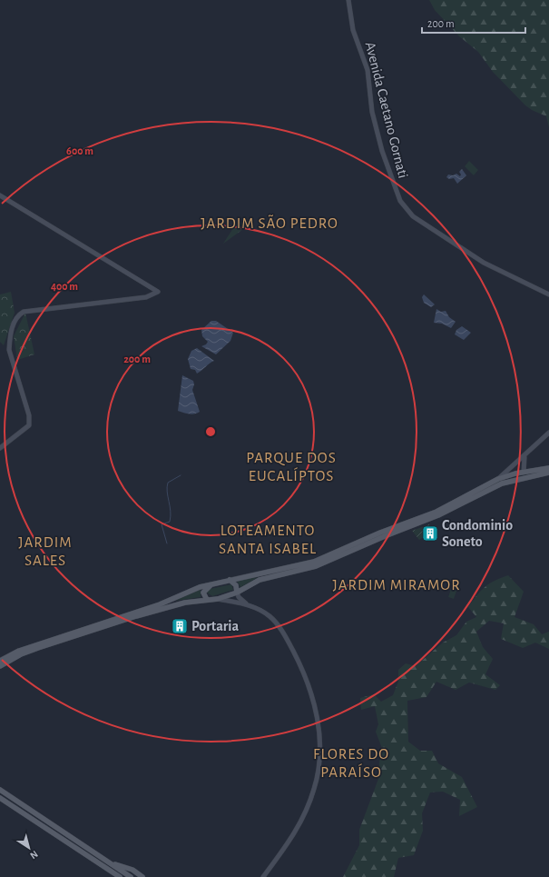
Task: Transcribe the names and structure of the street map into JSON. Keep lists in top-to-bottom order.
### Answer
{
  "streets": {
    "street": ["Avenida Caetano Gornati"]
  },
  "districts": [
    "JARDIM SÃO PEDRO",
    "PARQUE DOS EUCALÍPTOS",
    "LOTEAMENTO SANTA ISABEL",
    "JARDIM SALES",
    "JARDIM MIRAMOR",
    "FLORES DO PARAÍSO"
  ],
  "places": {
    "building": ["Condominio Soneto", "Portaria"]
  },
  "scale_bar": "200 m",
  "north": "bottom right",
  "rings": ["600 m", "400 m", "200 m"]
}
